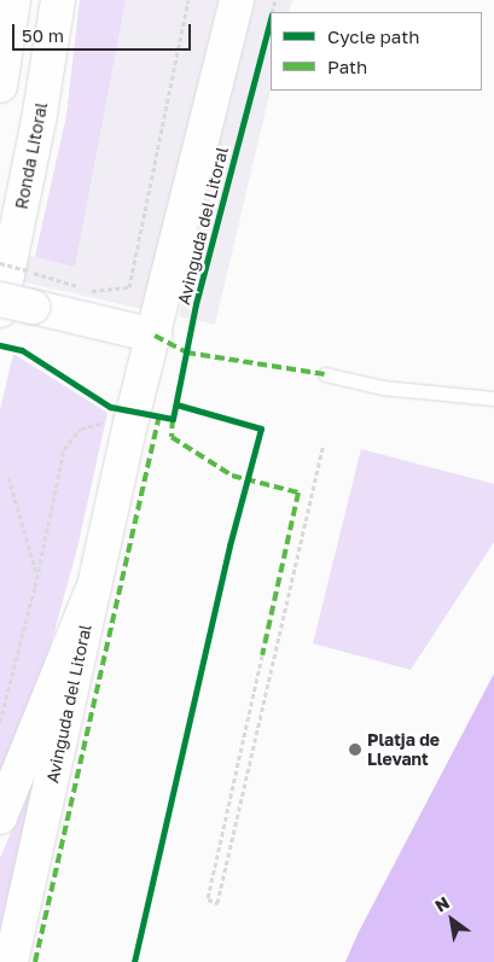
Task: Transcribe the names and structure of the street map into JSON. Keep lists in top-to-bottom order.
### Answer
{
  "streets": {
    "main road": ["Ronda Litoral", "Avinguda del Litoral"]
  },
  "places": ["Platja de Llevant"],
  "legend": ["Cycle path", "Path"],
  "scale_bar": "50 m",
  "north": "top left"
}
